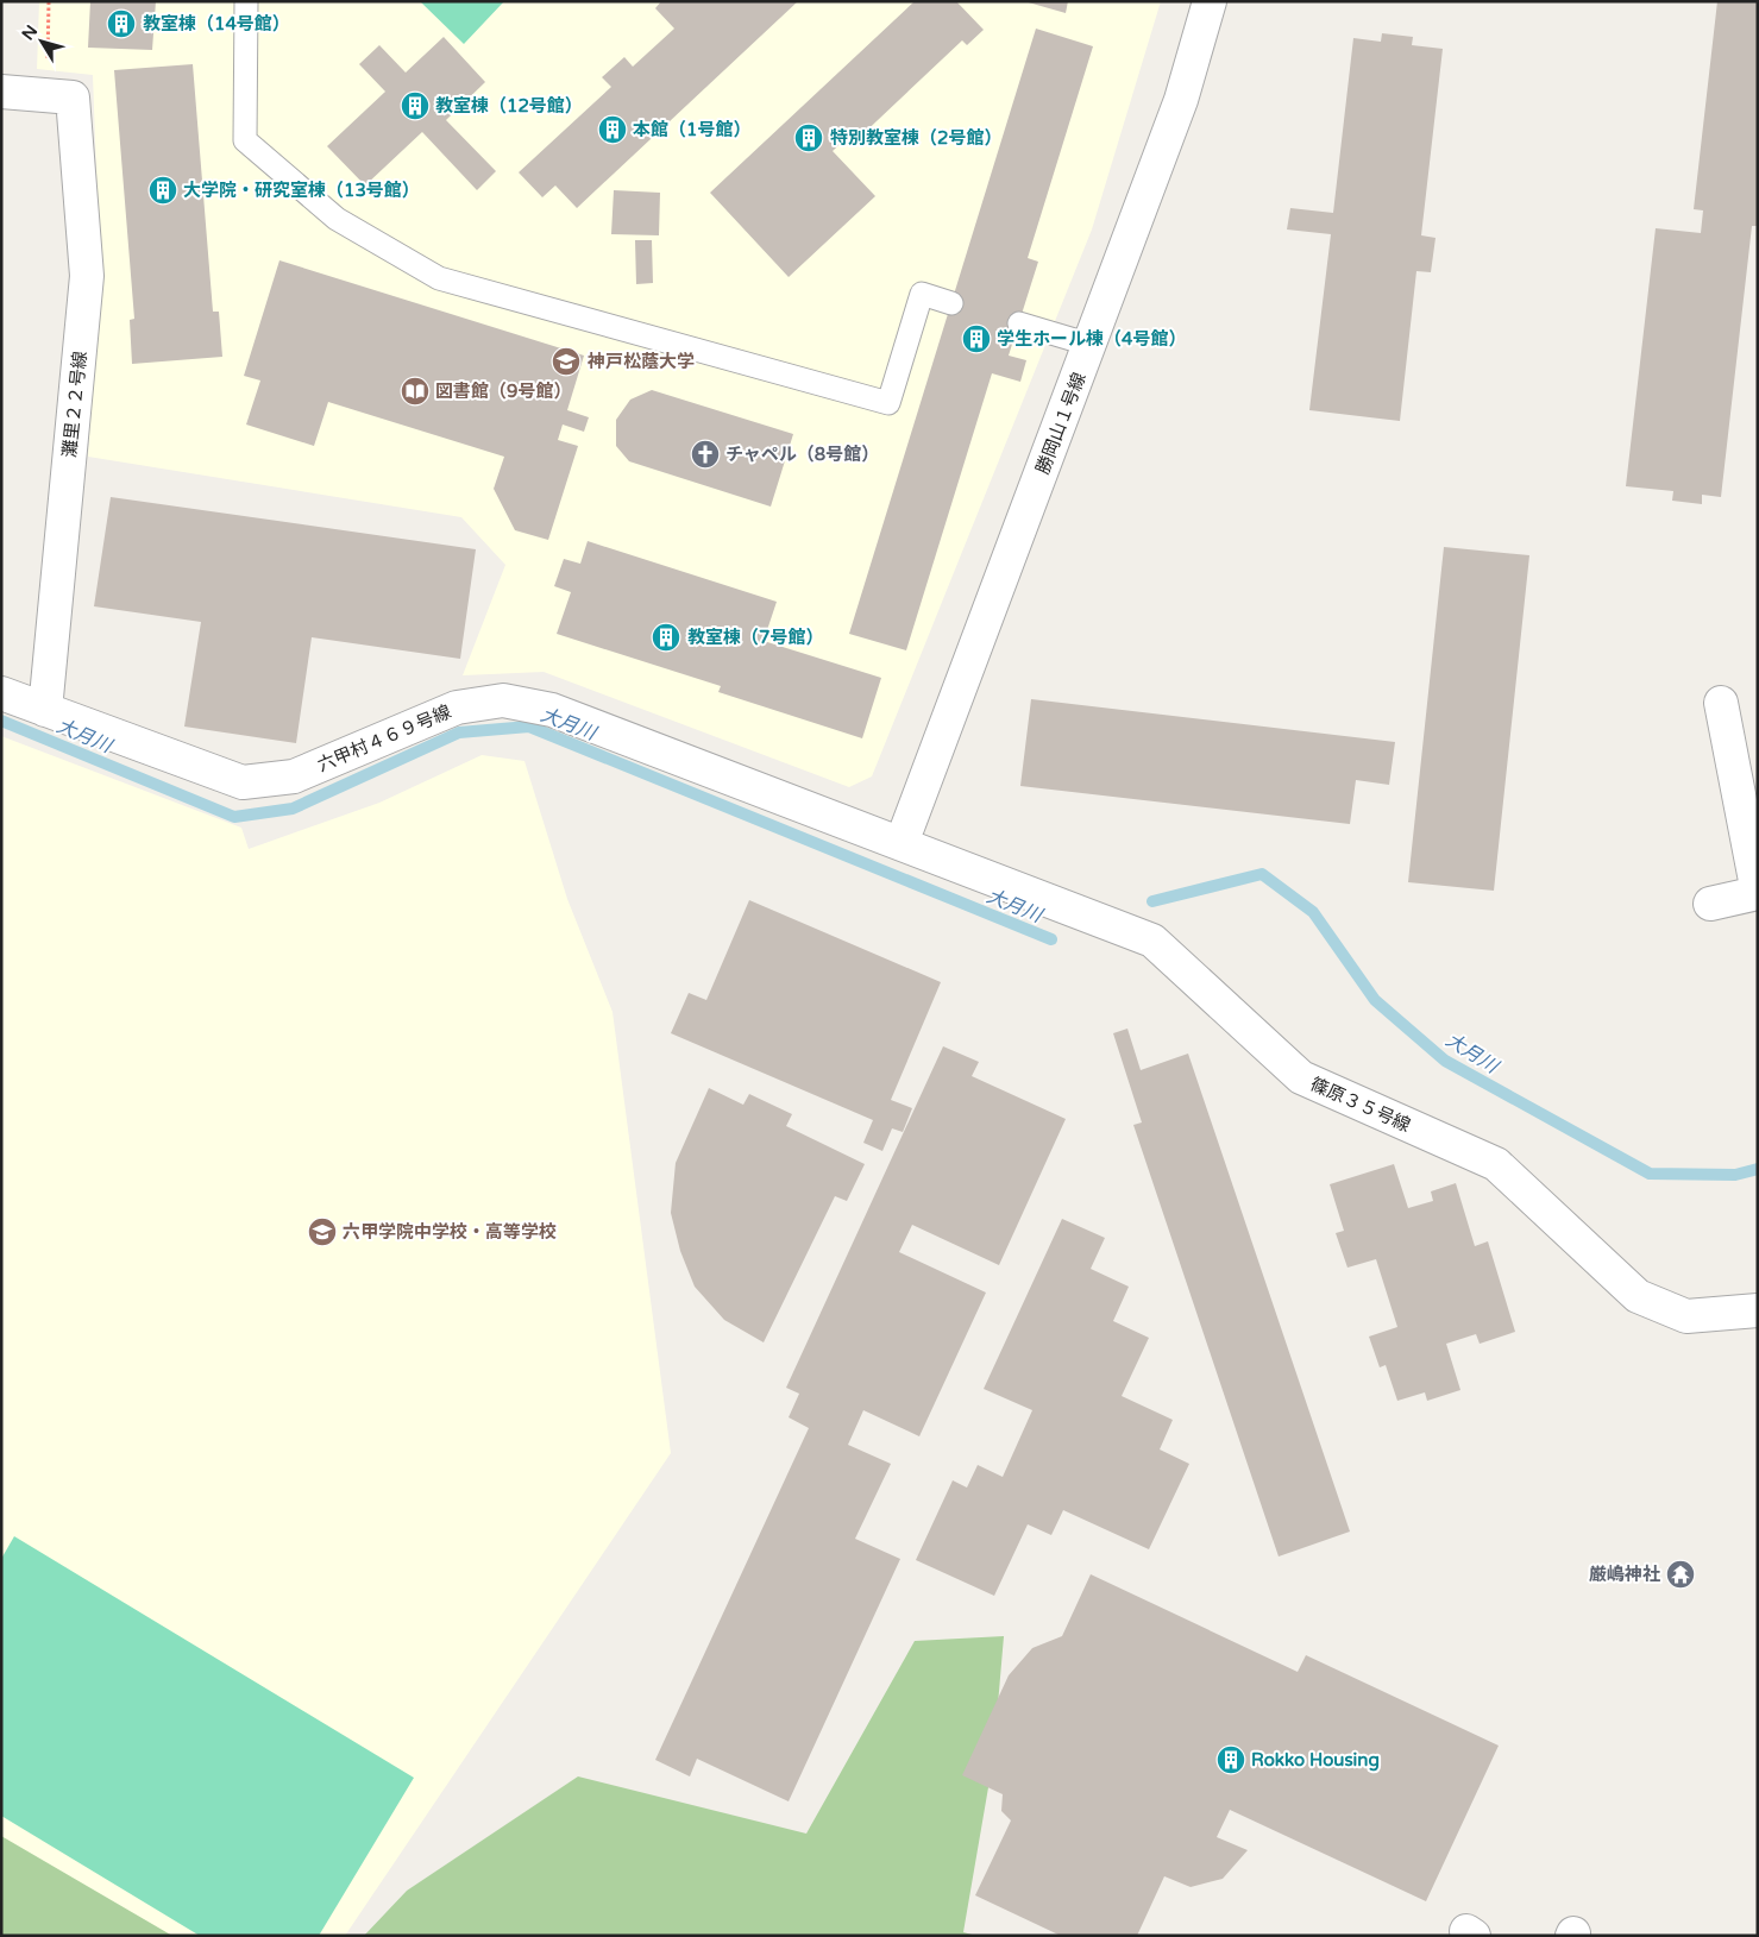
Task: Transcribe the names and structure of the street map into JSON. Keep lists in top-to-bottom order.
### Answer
{
  "streets": {
    "street": [
      "灘里２２号線",
      "勝岡山１号線",
      "六甲村４６９号線",
      "篠原３５号線"
    ]
  },
  "crossings": [
    ["灘里２２号線", "六甲村４６９号線"],
    ["勝岡山１号線", "六甲村４６９号線"],
    ["勝岡山１号線", "篠原３５号線"],
    ["六甲村４６９号線", "篠原３５号線"]
  ],
  "water": ["大月川"],
  "places": {
    "building": [
      "教室棟（14号館）",
      "教室棟（12号館）",
      "本館（1号館）",
      "特別教室棟（2号館）",
      "大学院・研究室棟（13号館）",
      "学生ホール棟（4号館）",
      "教室棟（7号館）",
      "Rokko Housing"
    ],
    "school or university": ["神戸松蔭大学", "六甲学院中学校・高等学校"],
    "library": ["図書館（9号館）"],
    "church": ["チャペル（8号館）"],
    "temple": ["厳嶋神社"]
  },
  "north": "top left"
}
